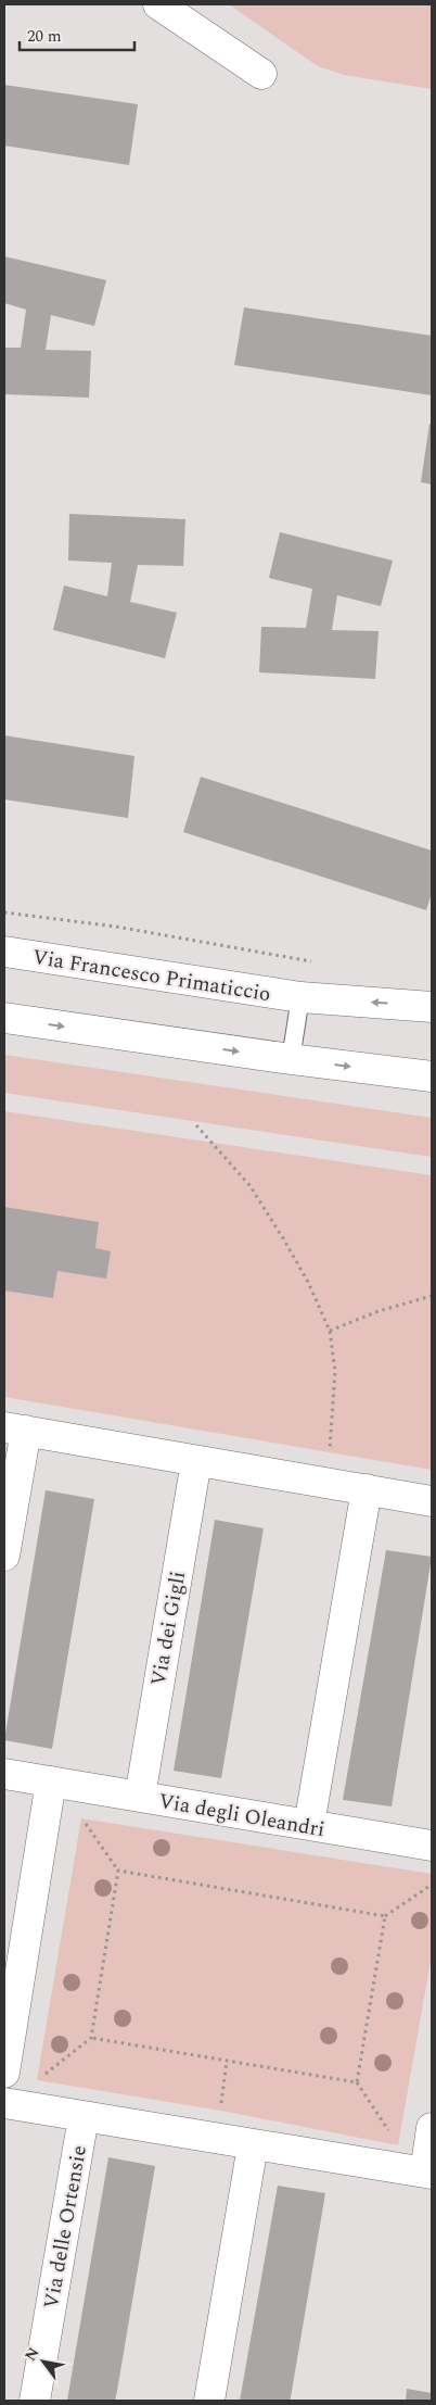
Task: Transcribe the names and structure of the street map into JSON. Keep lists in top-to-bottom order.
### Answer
{
  "streets": {
    "street": [
      "Via Francesco Primaticcio",
      "Via dei Gigli",
      "Via degli Oleandri",
      "Via delle Ortensie"
    ]
  },
  "crossings": [
    ["Via dei Gigli", "Via degli Oleandri"]
  ],
  "scale_bar": "20 m",
  "north": "top left"
}
